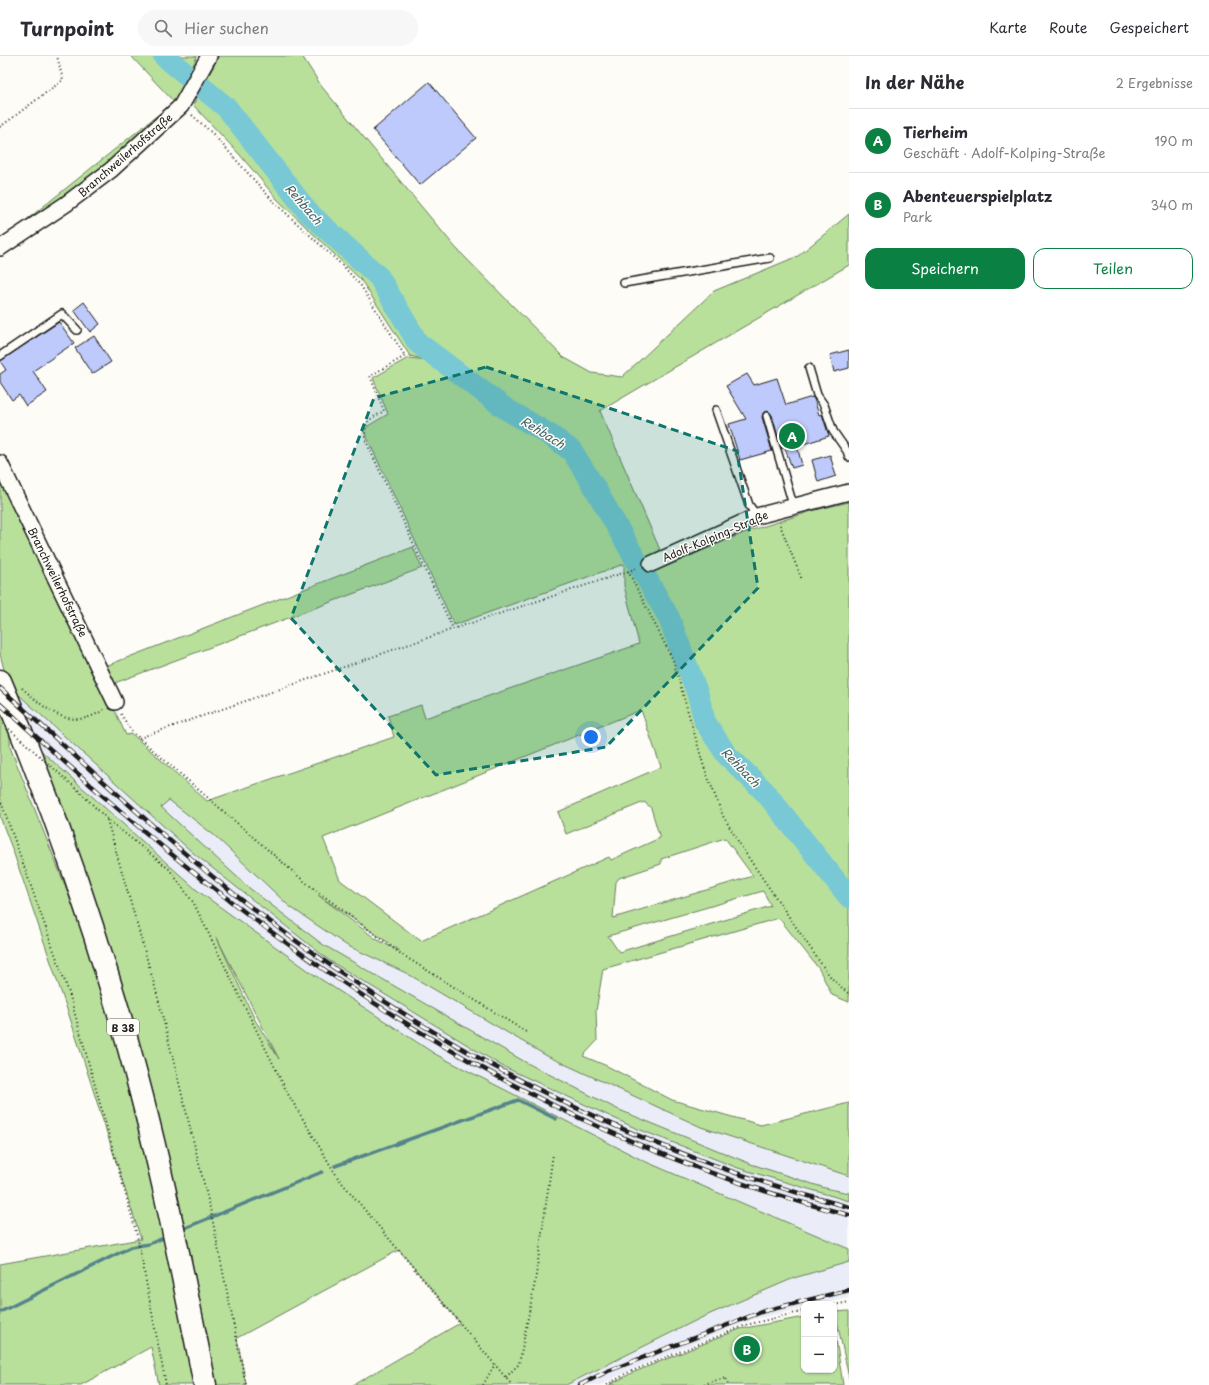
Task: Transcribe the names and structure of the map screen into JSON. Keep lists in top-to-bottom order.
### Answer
{
  "streets": {
    "main road": ["B 38"],
    "street": ["Branchweilerhofstraße", "Adolf-Kolping-Straße"]
  },
  "water": ["Rehbach"],
  "page": {
    "header": "Turnpoint",
    "search": "Hier suchen",
    "nav": ["Karte", "Route", "Gespeichert"],
    "heading": ["In der Nähe", "2 Ergebnisse"],
    "list": [
      {
        "mark": "A",
        "name": "Tierheim",
        "note": "Geschäft · Adolf-Kolping-Straße",
        "value": "190 m"
      },
      {
        "mark": "B",
        "name": "Abenteuerspielplatz",
        "note": "Park",
        "value": "340 m"
      }
    ],
    "buttons": ["Speichern", "Teilen"],
    "pins": ["A", "B"],
    "map_buttons": ["+", "−"]
  }
}
